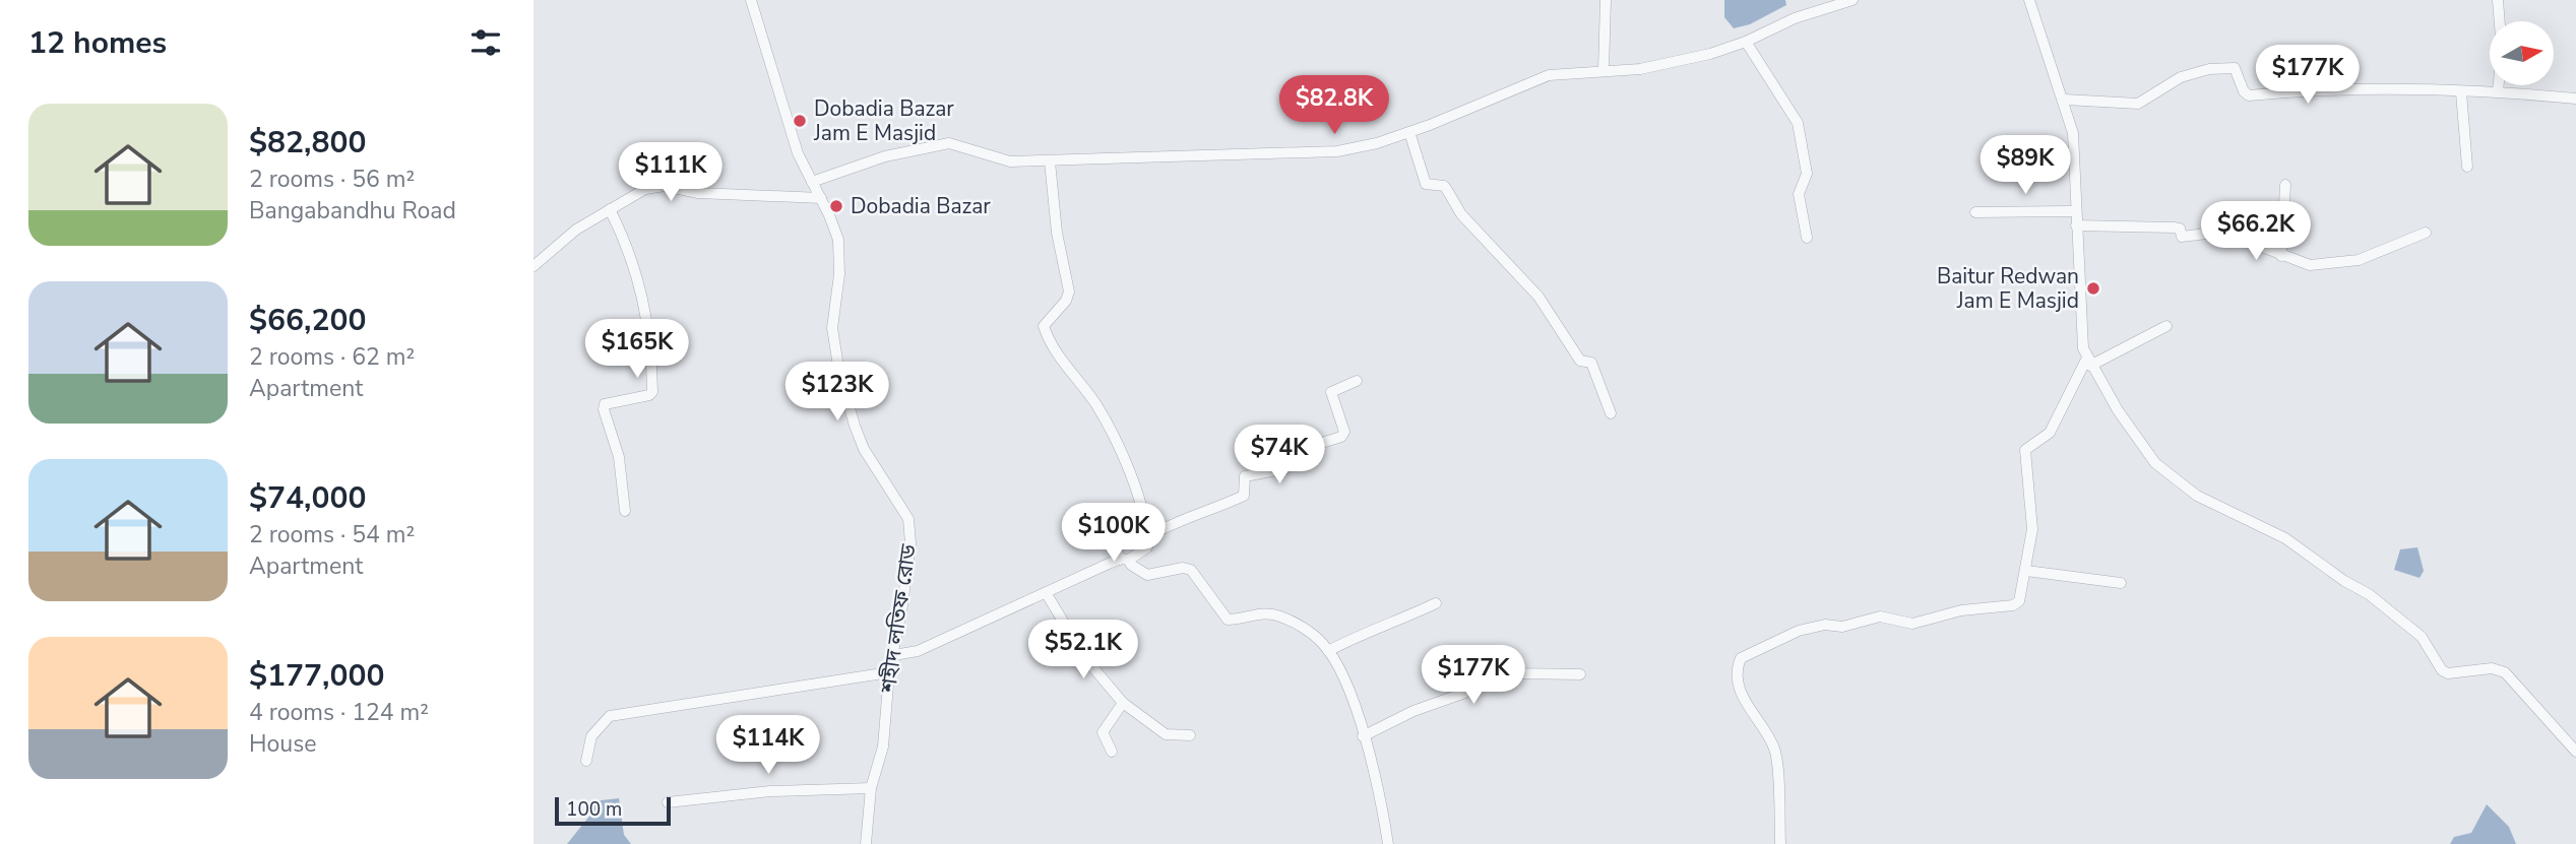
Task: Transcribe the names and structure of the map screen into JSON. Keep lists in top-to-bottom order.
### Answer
{
  "streets": {
    "street": ["শহীদ লতিফ রোড"]
  },
  "places": ["Dobadia Bazar Jam E Masjid", "Dobadia Bazar", "Baitur Redwan Jam E Masjid"],
  "scale_bar": "100 m",
  "north": "right",
  "page": {
    "heading": "12 homes",
    "price": [
      "$177K",
      "$82.8K",
      "$89K",
      "$111K",
      "$66.2K",
      "$165K",
      "$123K",
      "$74K",
      "$100K",
      "$52.1K",
      "$177K",
      "$114K"
    ],
    "list": [
      {
        "name": "$82,800",
        "note": "2 rooms · 56 m² · Bangabandhu Road"
      },
      {
        "name": "$66,200",
        "note": "2 rooms · 62 m² · Apartment"
      },
      {
        "name": "$74,000",
        "note": "2 rooms · 54 m² · Apartment"
      },
      {
        "name": "$177,000",
        "note": "4 rooms · 124 m² · House"
      }
    ],
    "scale": "100 m"
  }
}
